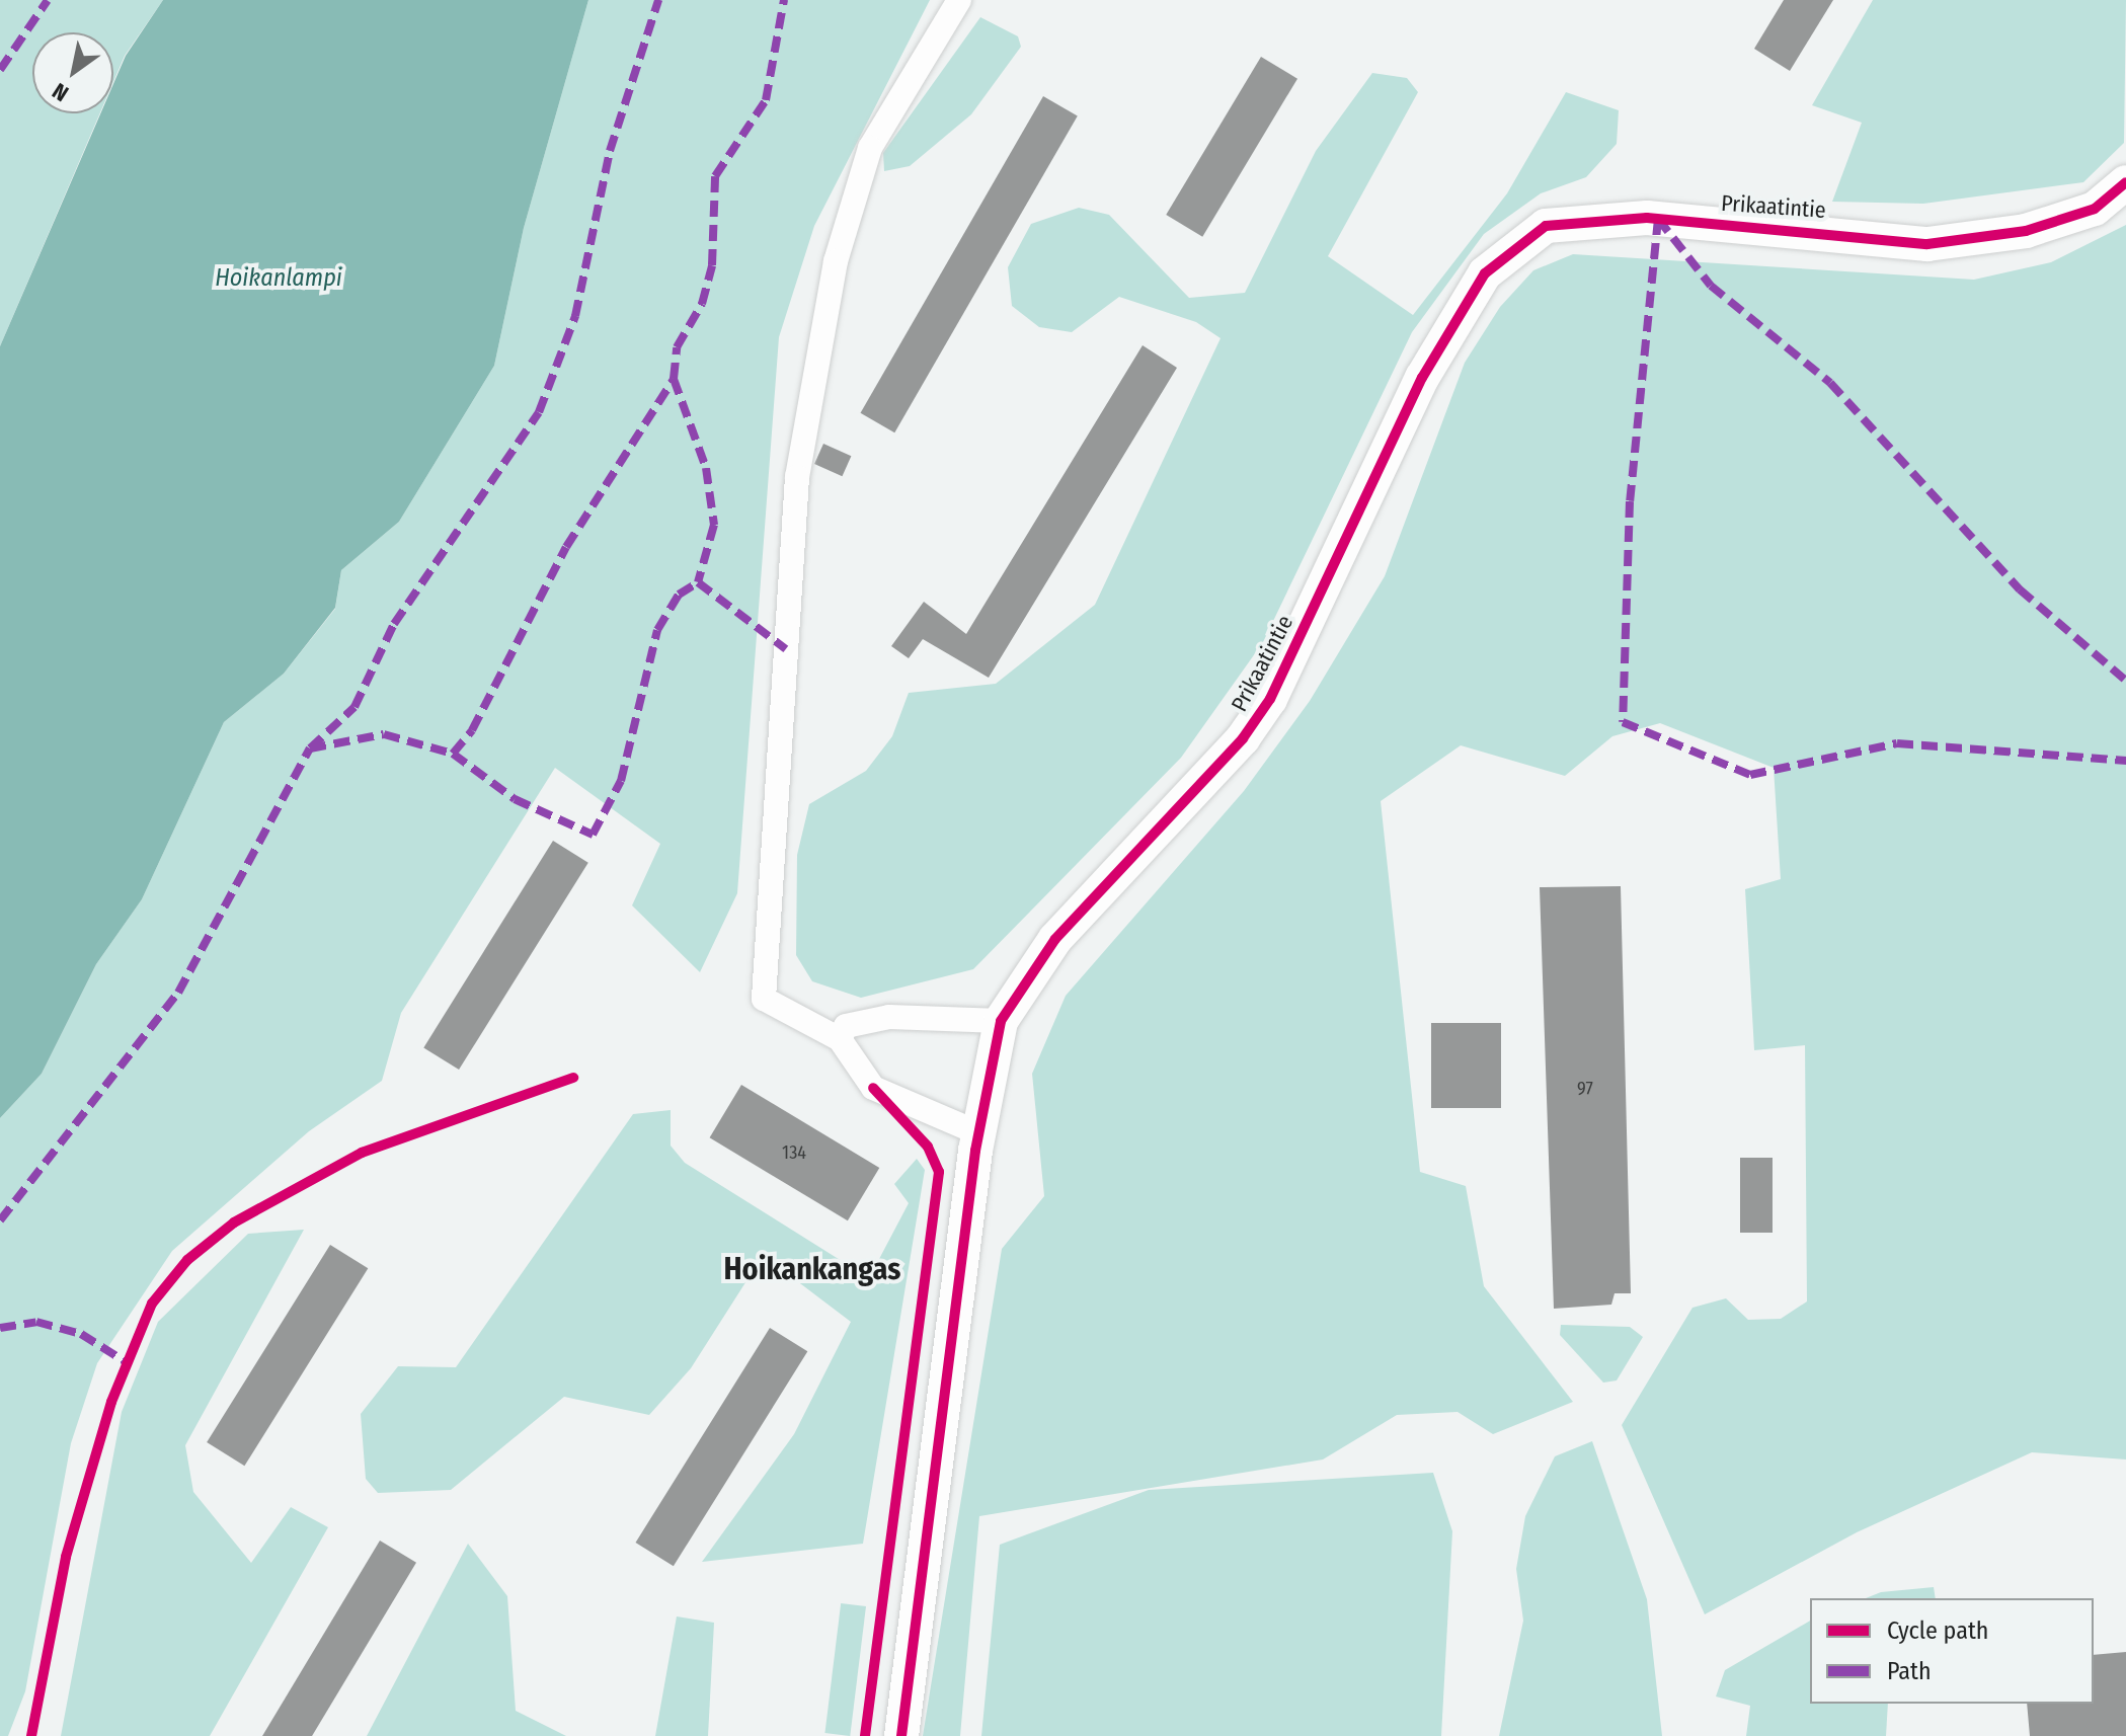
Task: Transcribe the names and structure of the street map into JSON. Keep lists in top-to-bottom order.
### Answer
{
  "streets": {
    "street": ["Prikaatintie"]
  },
  "districts": ["Hoikankangas"],
  "water": ["Hoikanlampi"],
  "house_numbers": ["97", "134"],
  "legend": ["Cycle path", "Path"],
  "north": "bottom left"
}
